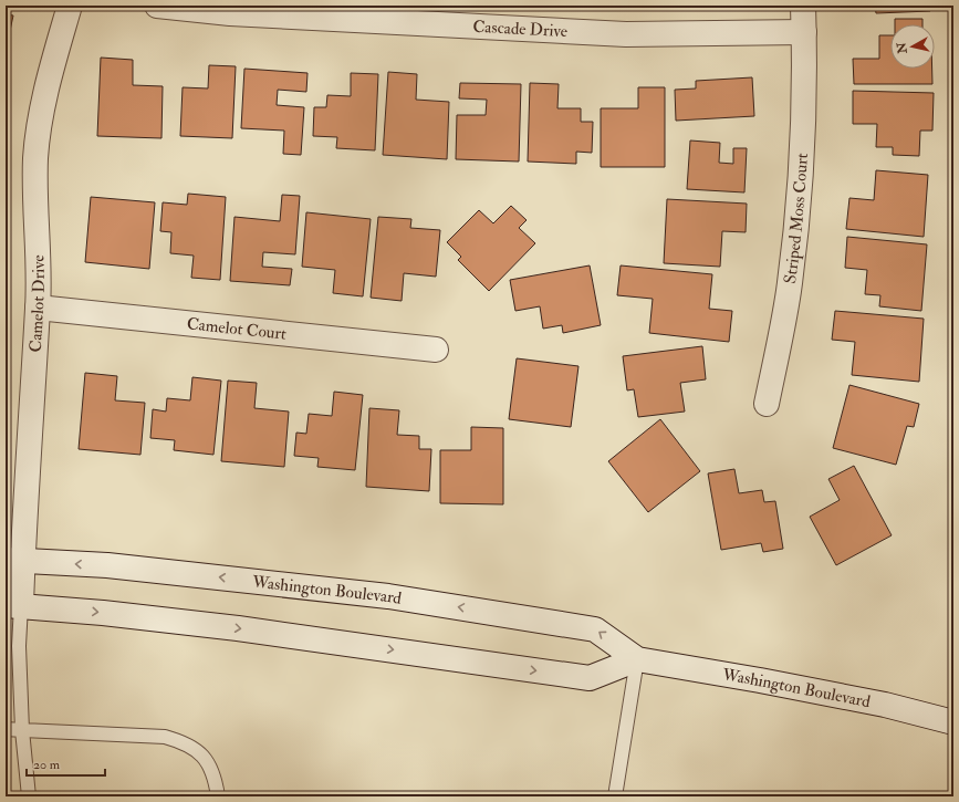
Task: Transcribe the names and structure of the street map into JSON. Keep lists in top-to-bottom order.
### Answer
{
  "streets": {
    "street": [
      "Cascade Drive",
      "Striped Moss Court",
      "Camelot Drive",
      "Camelot Court",
      "Washington Boulevard"
    ]
  },
  "crossings": [
    ["Cascade Drive", "Striped Moss Court"],
    ["Camelot Drive", "Camelot Court"],
    ["Camelot Drive", "Washington Boulevard"]
  ],
  "scale_bar": "20 m",
  "north": "left"
}
